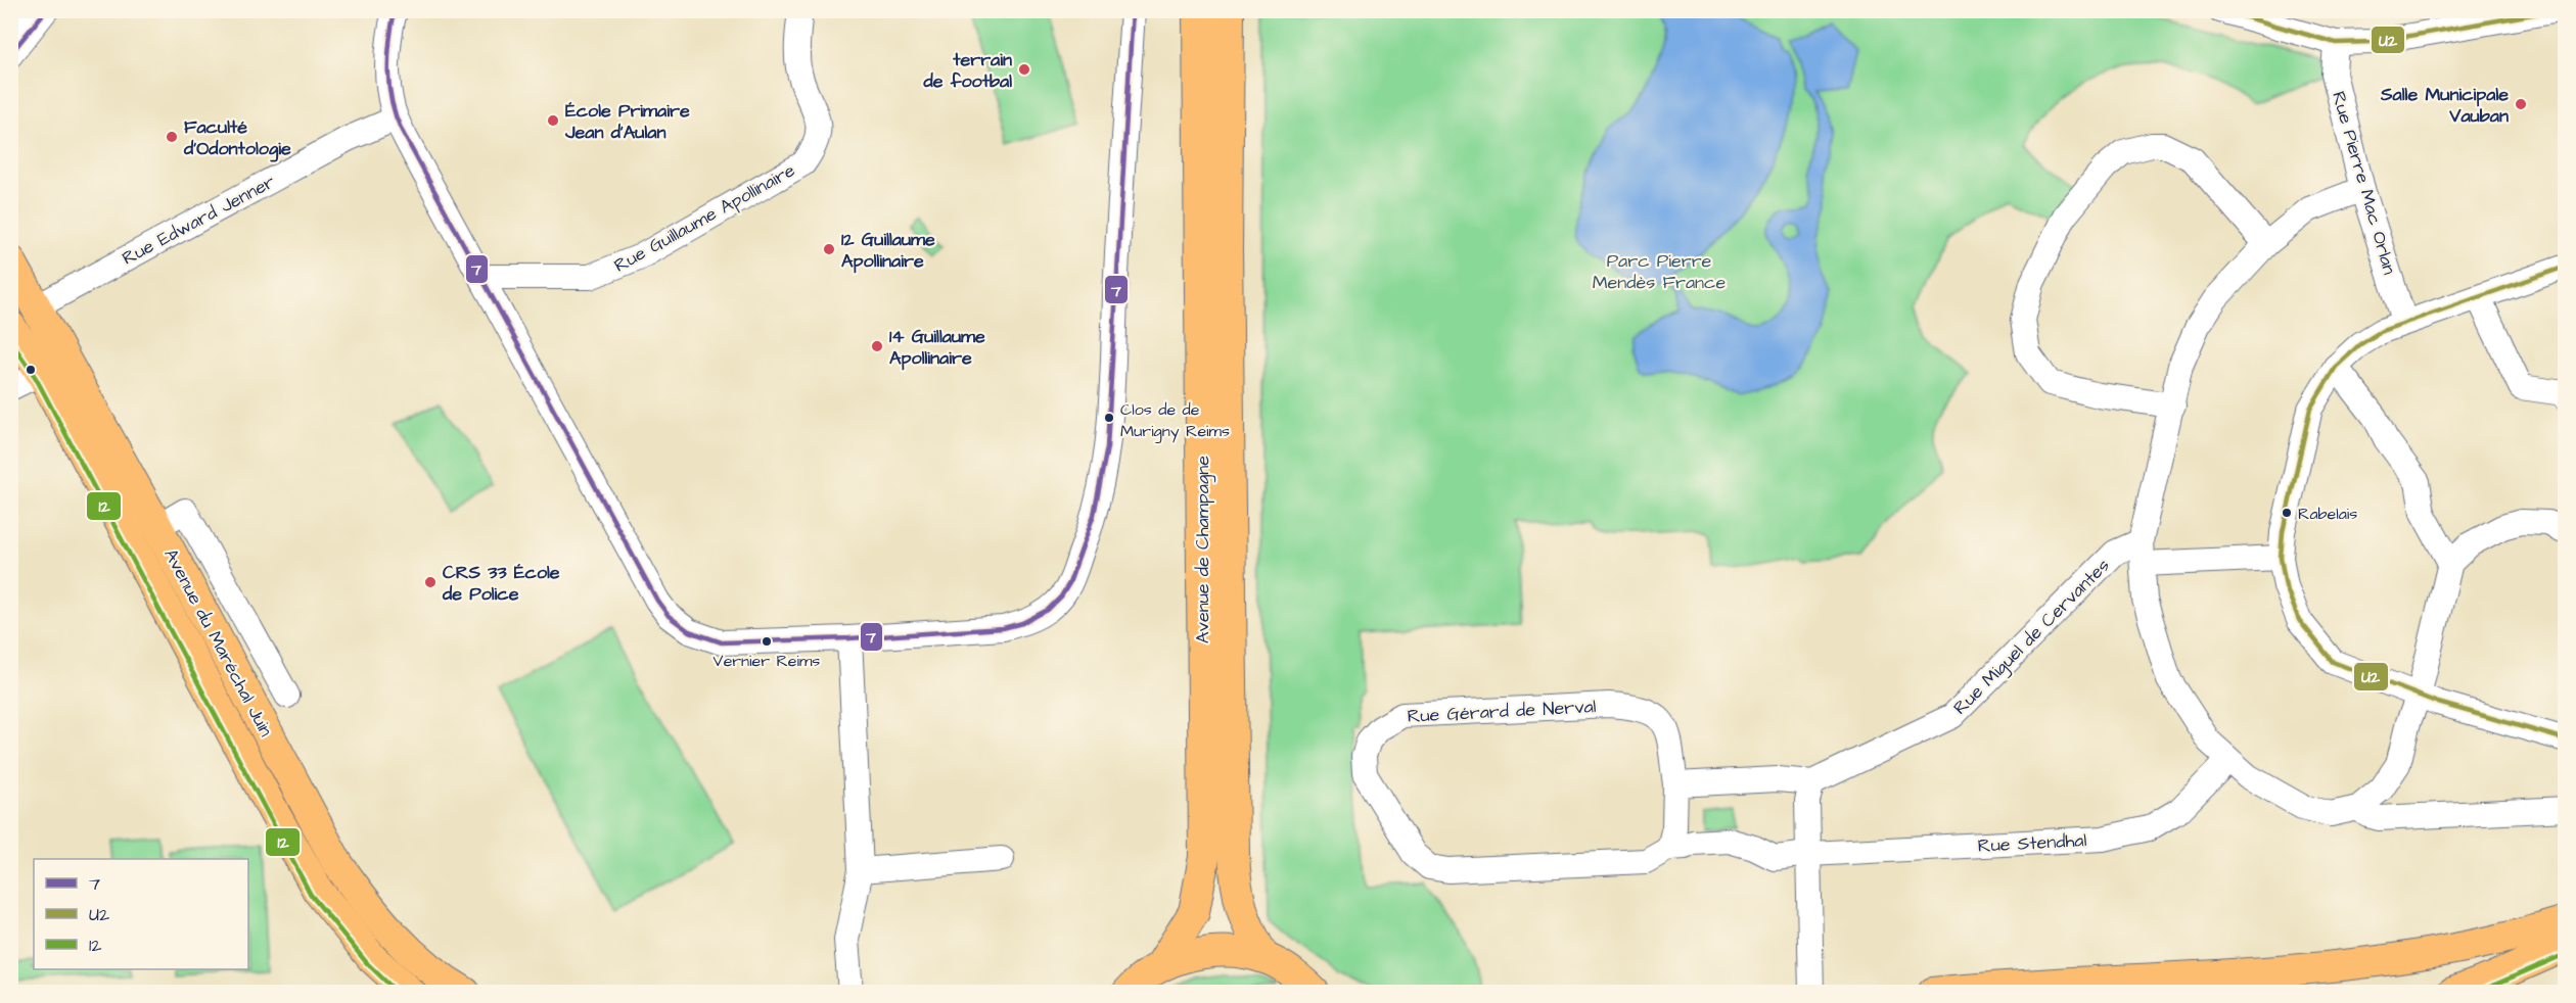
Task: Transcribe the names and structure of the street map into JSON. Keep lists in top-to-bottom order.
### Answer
{
  "streets": {
    "main road": ["Avenue de Champagne", "Avenue du Maréchal Juin"],
    "street": [
      "Rue Pierre Mac Orlan",
      "Rue Guillaume Apollinaire",
      "Rue Edward Jenner",
      "Rue Miguel de Cervantes",
      "Rue Gérard de Nerval",
      "Rue Stendhal"
    ]
  },
  "crossings": [
    ["Rue Edward Jenner", "Avenue du Maréchal Juin"],
    ["Rue Gérard de Nerval", "Rue Stendhal"]
  ],
  "parks": ["Parc Pierre Mendès France"],
  "places": [
    "terrain de footbal",
    "Salle Municipale Vauban",
    "École Primaire Jean d'Aulan",
    "Faculté d'Odontologie",
    "12 Guillaume Apollinaire",
    "14 Guillaume Apollinaire",
    "Clos de de Murigny Reims",
    "Rabelais",
    "CRS 33 École de Police",
    "Vernier Reims"
  ],
  "lines": ["transit line 7", "transit line U2", "transit line 12"],
  "legend": ["7", "U2", "12"]
}
